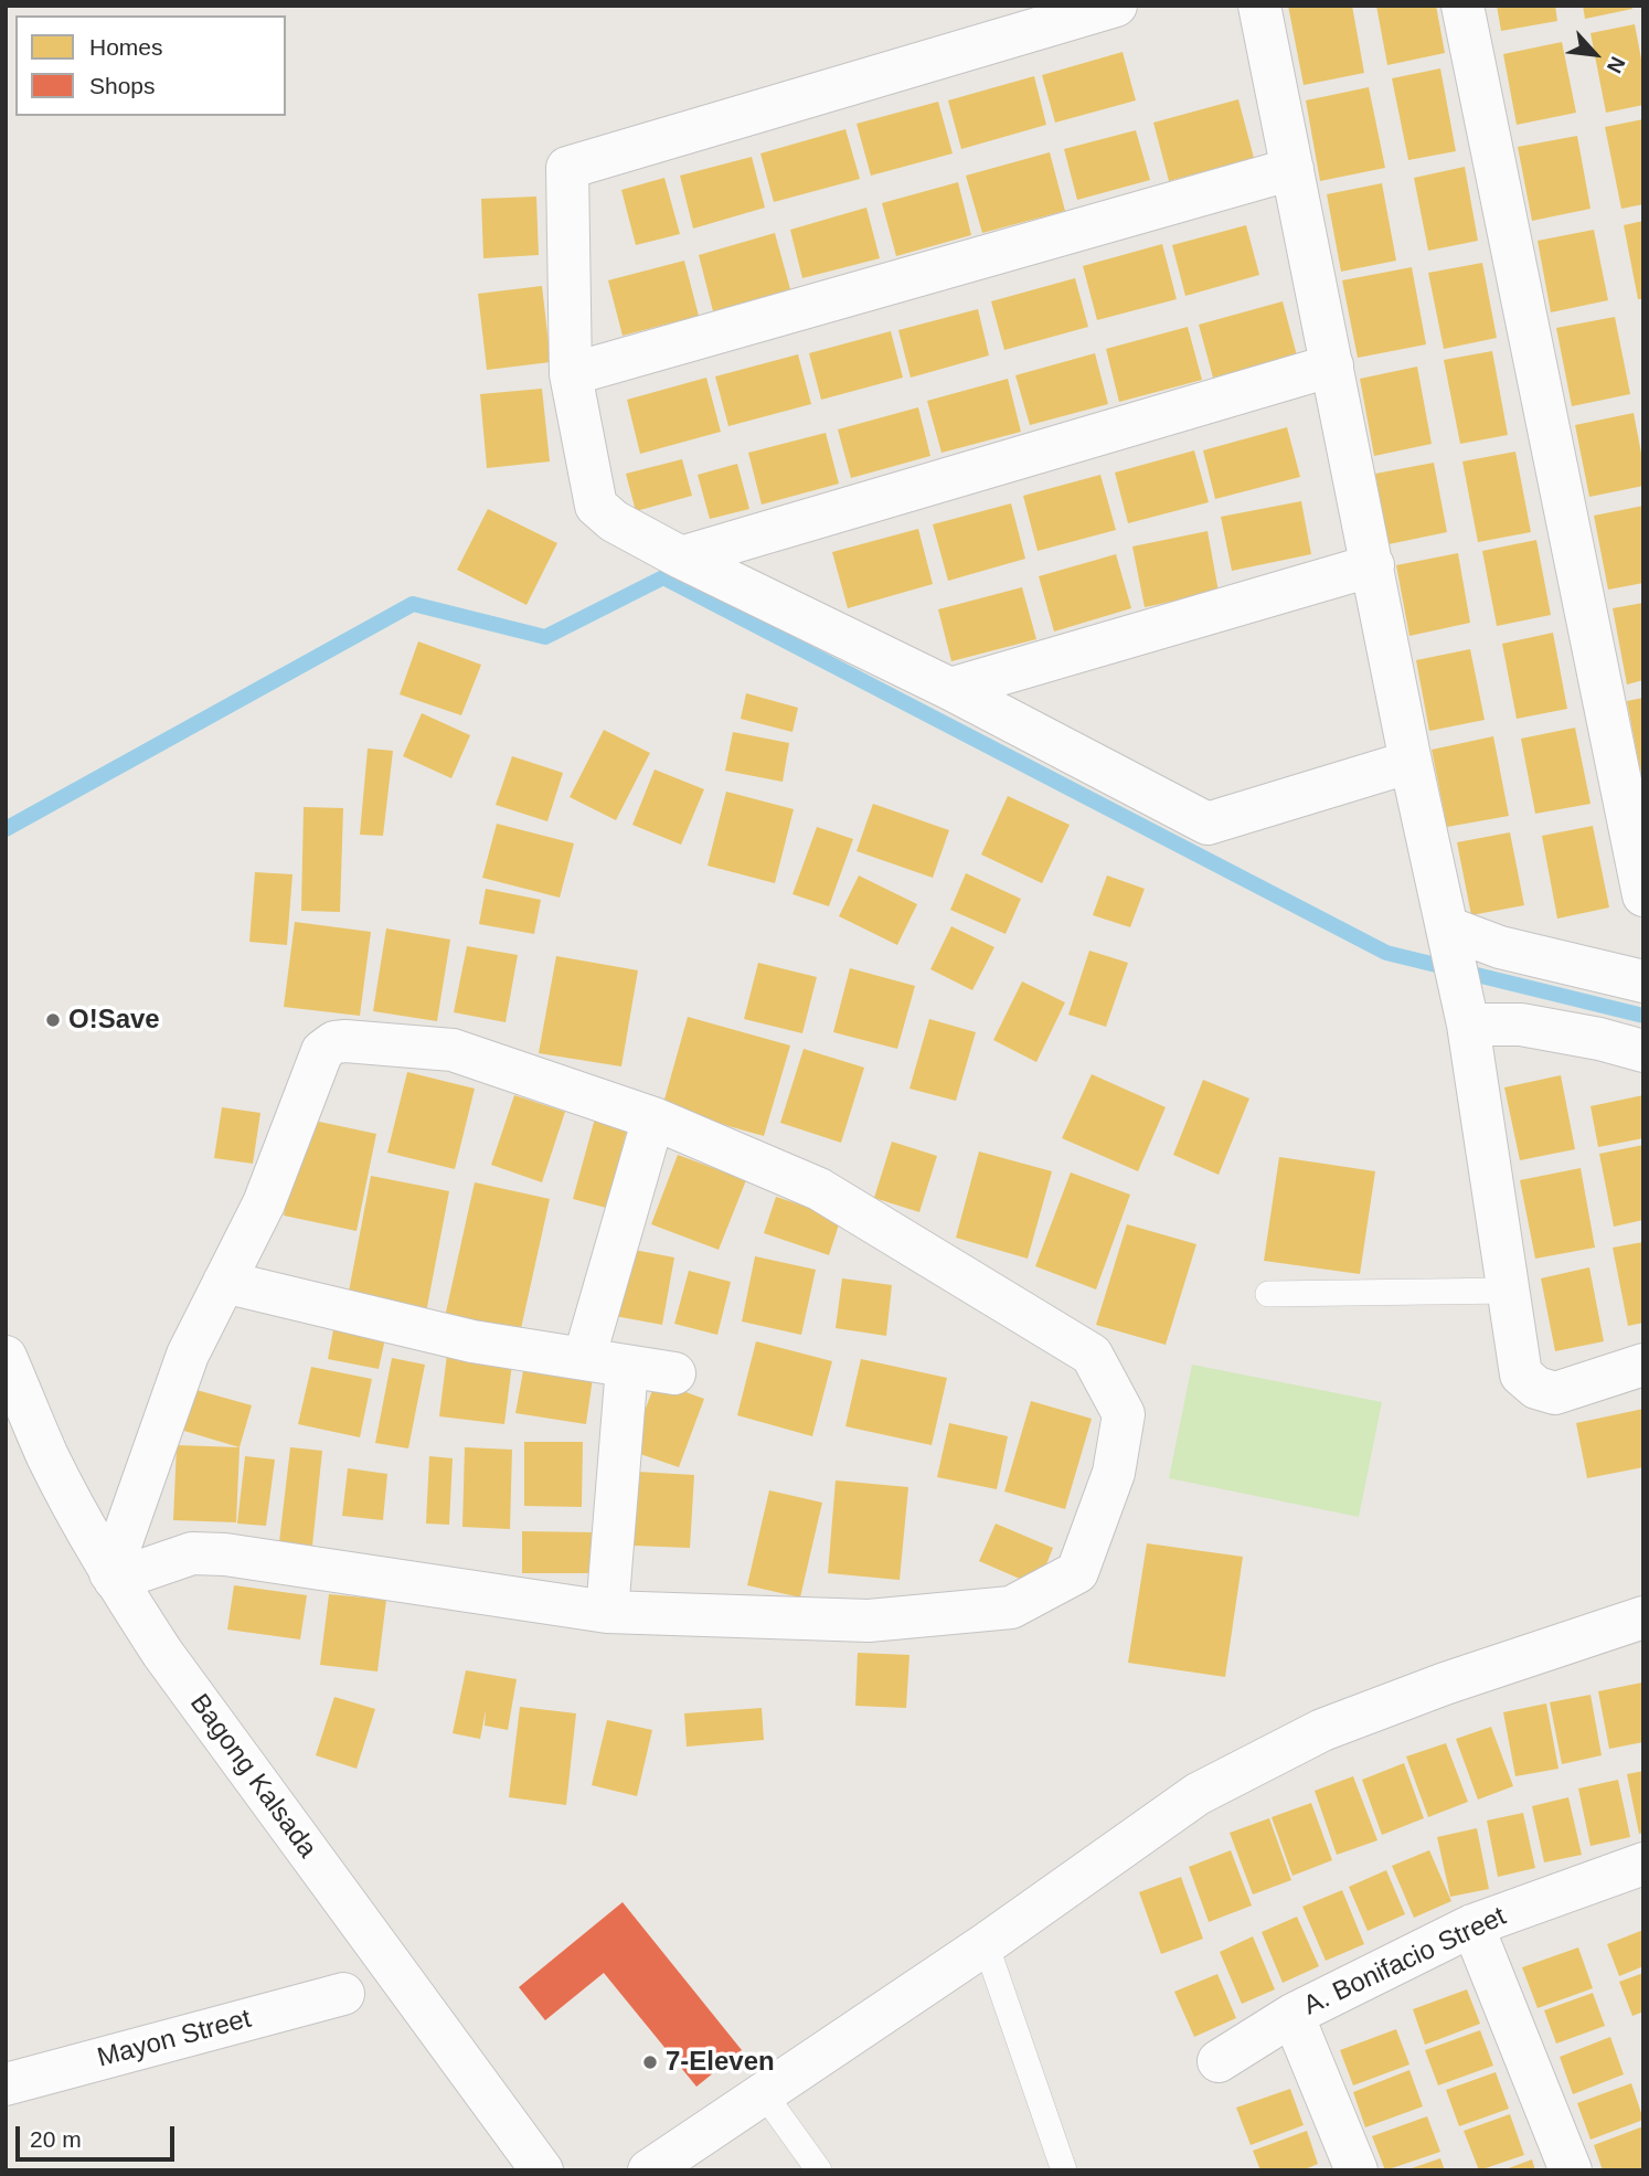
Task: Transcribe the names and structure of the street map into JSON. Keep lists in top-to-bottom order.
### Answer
{
  "streets": {
    "street": ["Bagong Kalsada", "A. Bonifacio Street", "Mayon Street"]
  },
  "places": ["O!Save", "7-Eleven"],
  "legend": ["Homes", "Shops"],
  "scale_bar": "20 m",
  "north": "bottom right"
}
